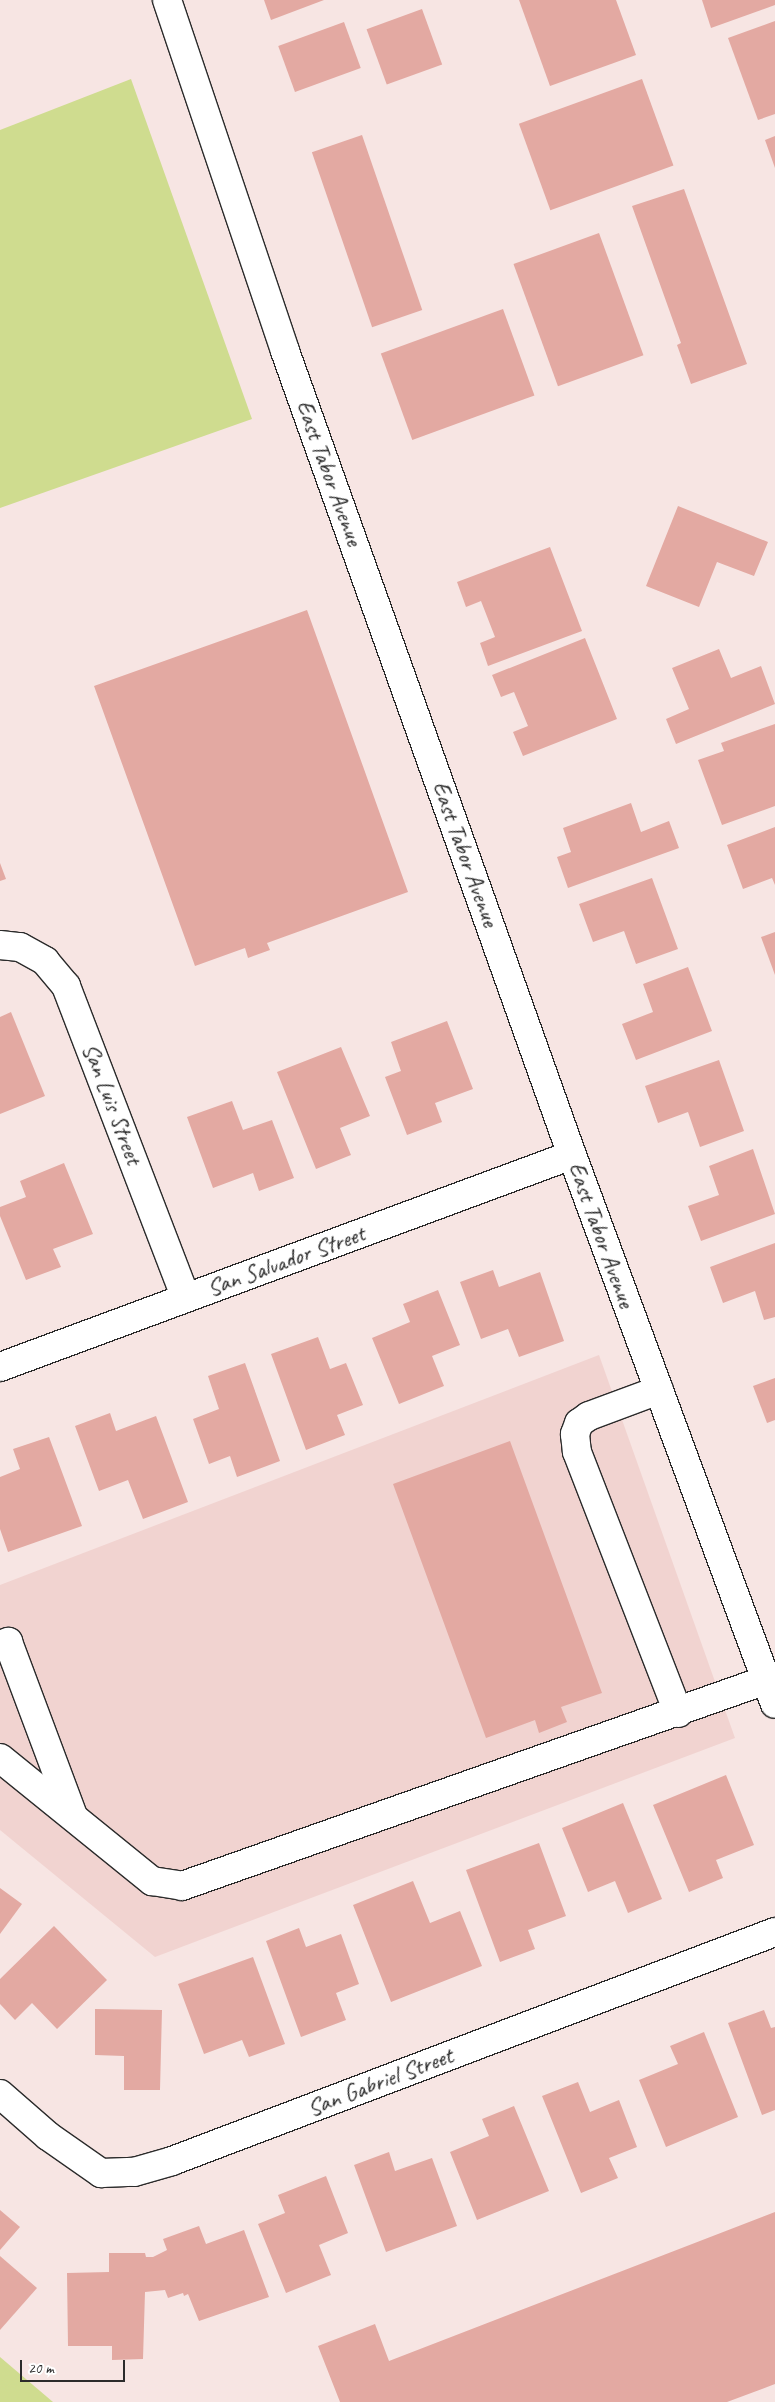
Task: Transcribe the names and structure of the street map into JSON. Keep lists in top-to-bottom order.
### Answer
{
  "streets": {
    "street": [
      "East Tabor Avenue",
      "San Luis Street",
      "San Salvador Street",
      "San Gabriel Street"
    ]
  },
  "crossings": [
    ["East Tabor Avenue", "San Salvador Street"],
    ["San Luis Street", "San Salvador Street"]
  ],
  "scale_bar": "20 m"
}
